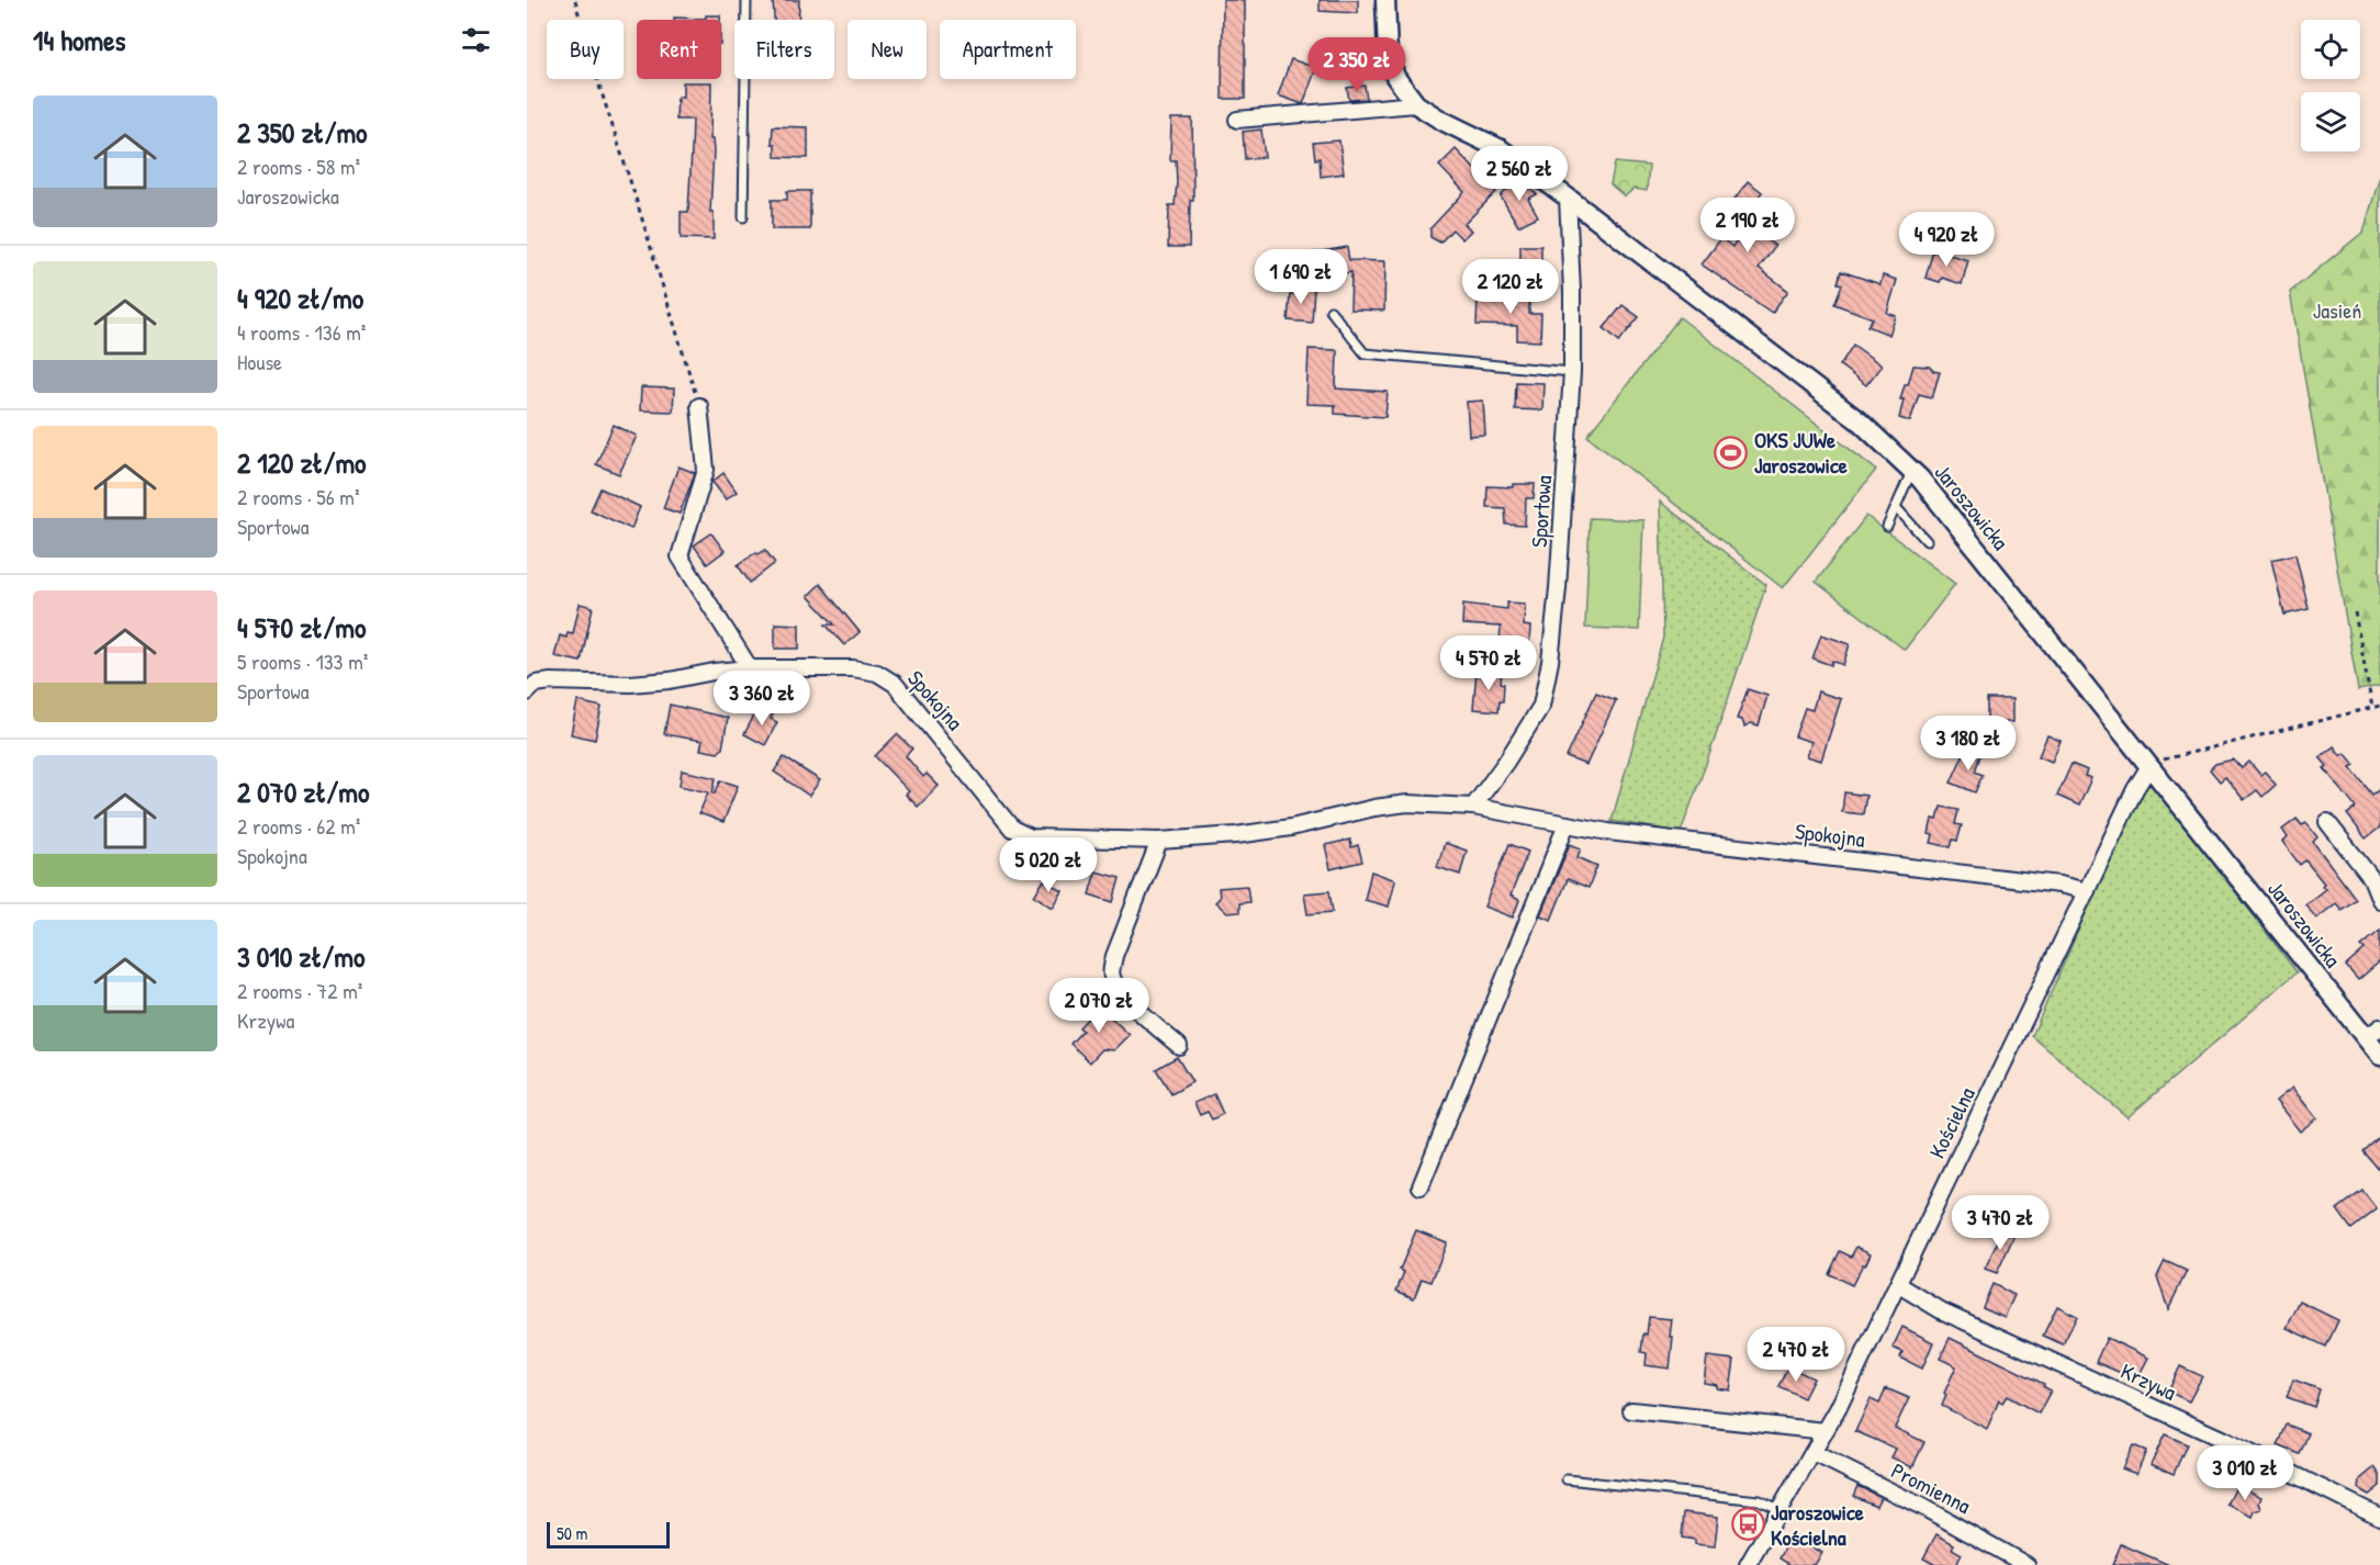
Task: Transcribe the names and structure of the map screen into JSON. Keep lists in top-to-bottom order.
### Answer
{
  "streets": {
    "street": [
      "Jaroszowicka",
      "Sportowa",
      "Spokojna",
      "Kościelna",
      "Krzywa",
      "Promienna"
    ]
  },
  "crossings": [
    ["Jaroszowicka", "Sportowa"],
    ["Jaroszowicka", "Kościelna"],
    ["Sportowa", "Spokojna"],
    ["Spokojna", "Kościelna"],
    ["Kościelna", "Krzywa"],
    ["Kościelna", "Promienna"]
  ],
  "parks": ["Jasień"],
  "places": {
    "sports": ["OKS JUWe Jaroszowice"],
    "bus stop": ["Jaroszowice Kościelna"]
  },
  "scale_bar": "50 m",
  "page": {
    "heading": "14 homes",
    "chip": [
      "Buy",
      "Rent",
      "Filters",
      "New",
      "Apartment"
    ],
    "price": [
      "2 350 zł",
      "2 560 zł",
      "2 190 zł",
      "4 920 zł",
      "1 690 zł",
      "2 120 zł",
      "4 570 zł",
      "3 360 zł",
      "3 180 zł",
      "5 020 zł",
      "2 070 zł",
      "3 470 zł",
      "2 470 zł",
      "3 010 zł"
    ],
    "list": [
      {
        "name": "2 350 zł/mo",
        "note": "2 rooms · 58 m² · Jaroszowicka"
      },
      {
        "name": "4 920 zł/mo",
        "note": "4 rooms · 136 m² · House"
      },
      {
        "name": "2 120 zł/mo",
        "note": "2 rooms · 56 m² · Sportowa"
      },
      {
        "name": "4 570 zł/mo",
        "note": "5 rooms · 133 m² · Sportowa"
      },
      {
        "name": "2 070 zł/mo",
        "note": "2 rooms · 62 m² · Spokojna"
      },
      {
        "name": "3 010 zł/mo",
        "note": "2 rooms · 72 m² · Krzywa"
      }
    ],
    "scale": "50 m"
  }
}
